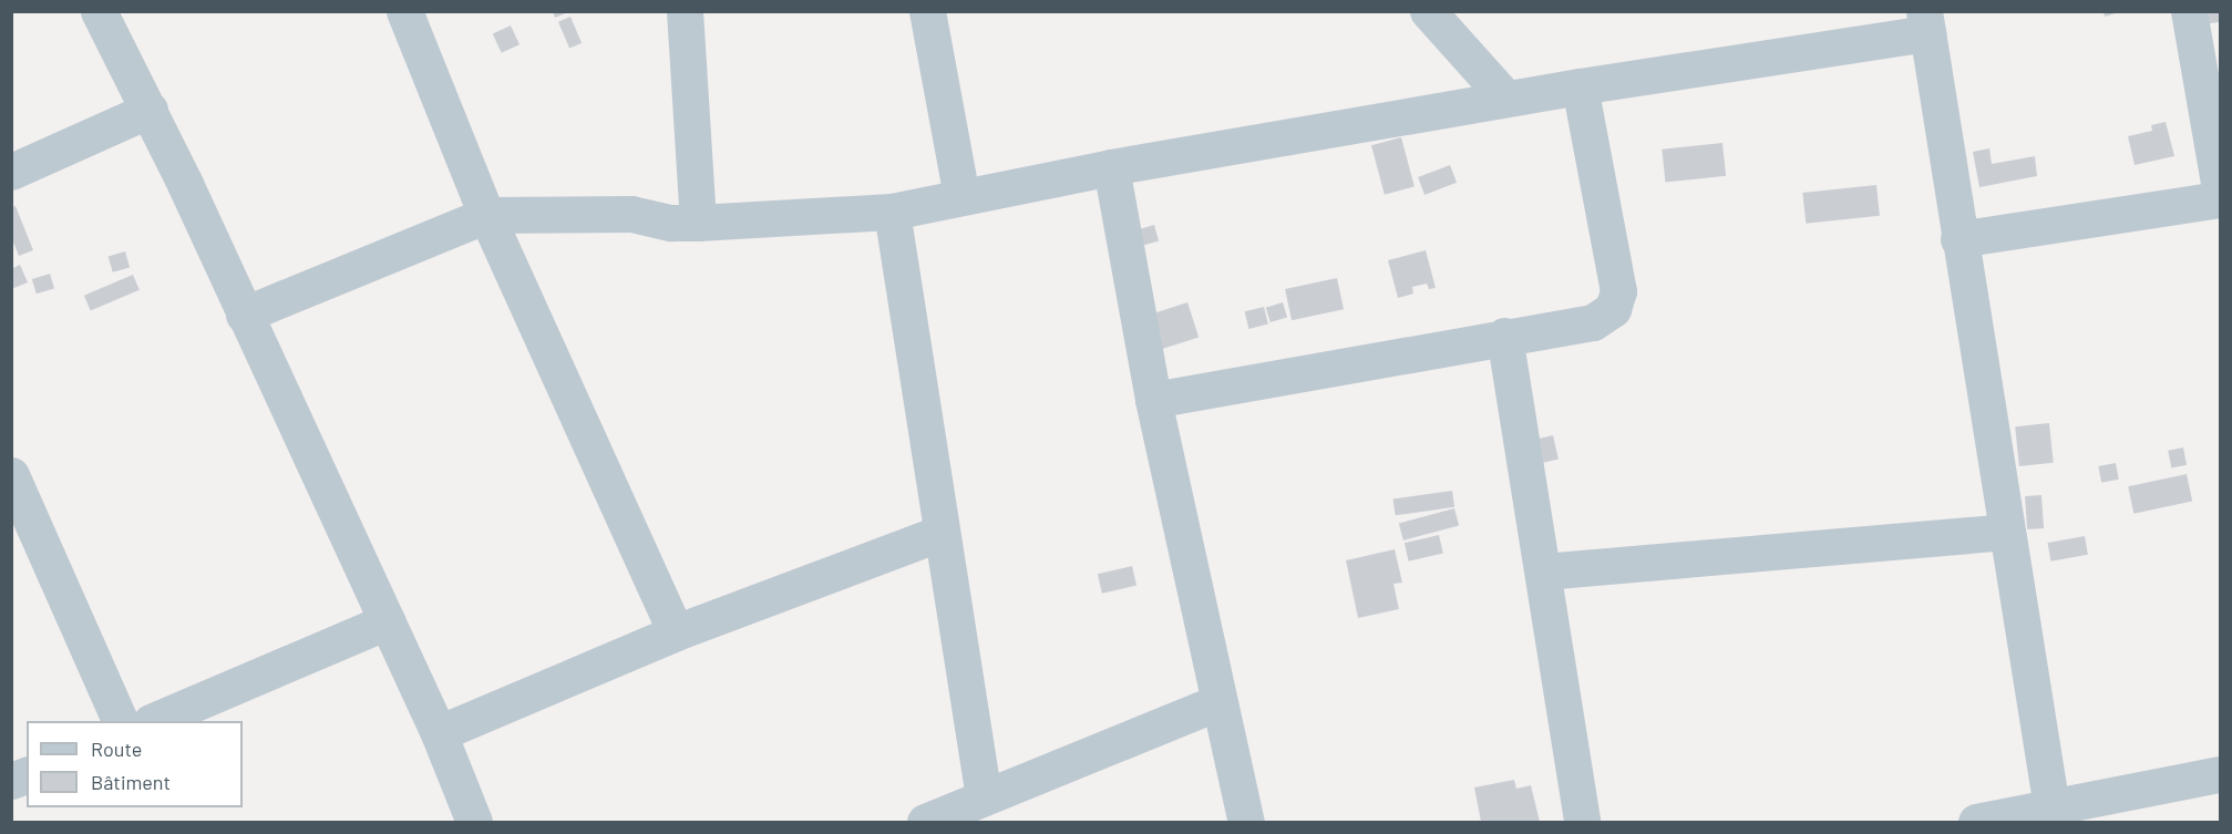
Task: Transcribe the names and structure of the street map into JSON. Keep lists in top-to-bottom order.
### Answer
{
  "legend": ["Route", "Bâtiment"]
}
